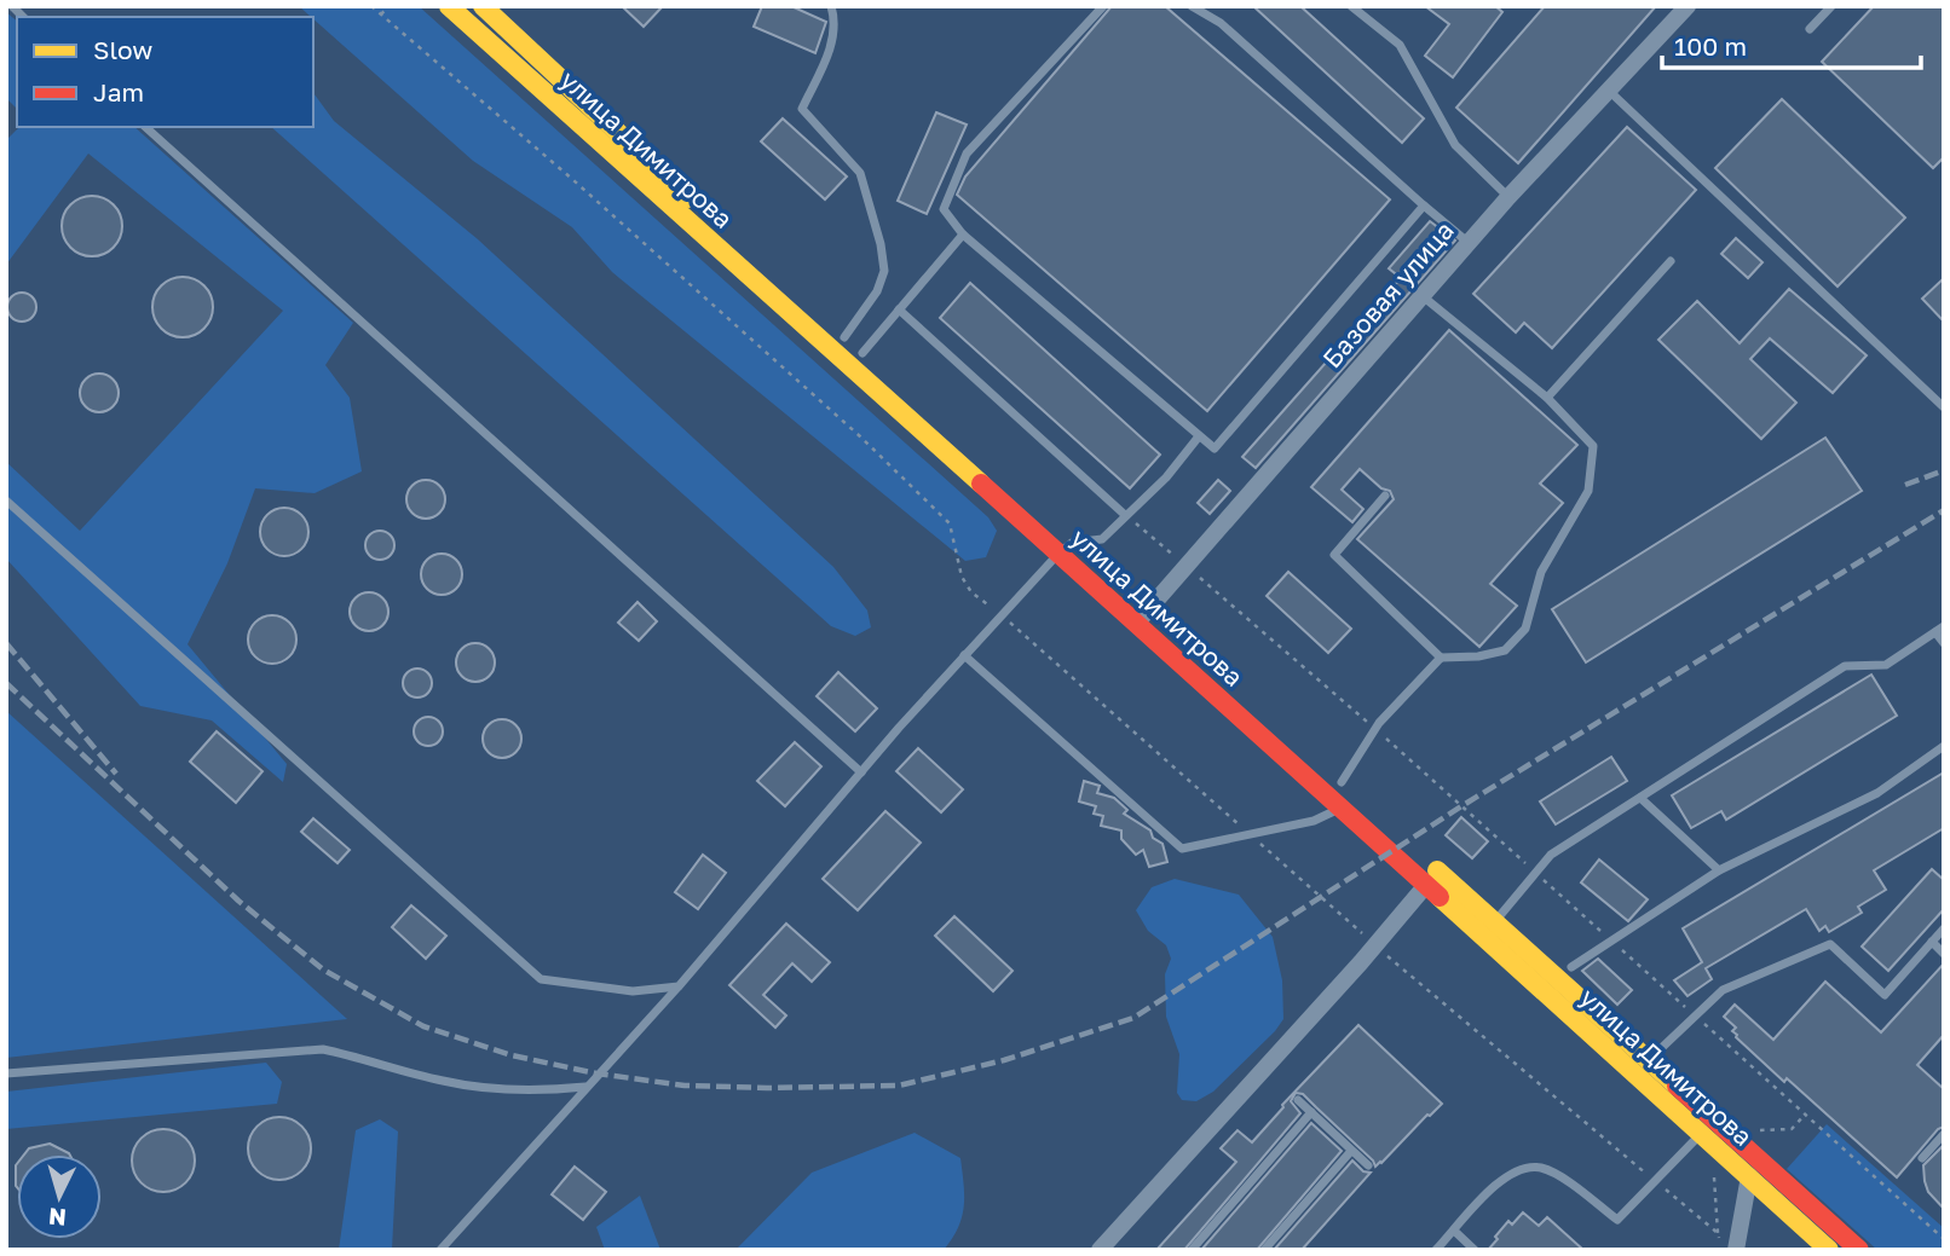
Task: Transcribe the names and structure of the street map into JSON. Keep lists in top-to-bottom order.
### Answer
{
  "streets": {
    "main road": ["улица Димитрова"],
    "street": ["Базовая улица"]
  },
  "crossings": [
    ["улица Димитрова", "Базовая улица"]
  ],
  "legend": ["Slow", "Jam"],
  "scale_bar": "100 m",
  "north": "bottom"
}
